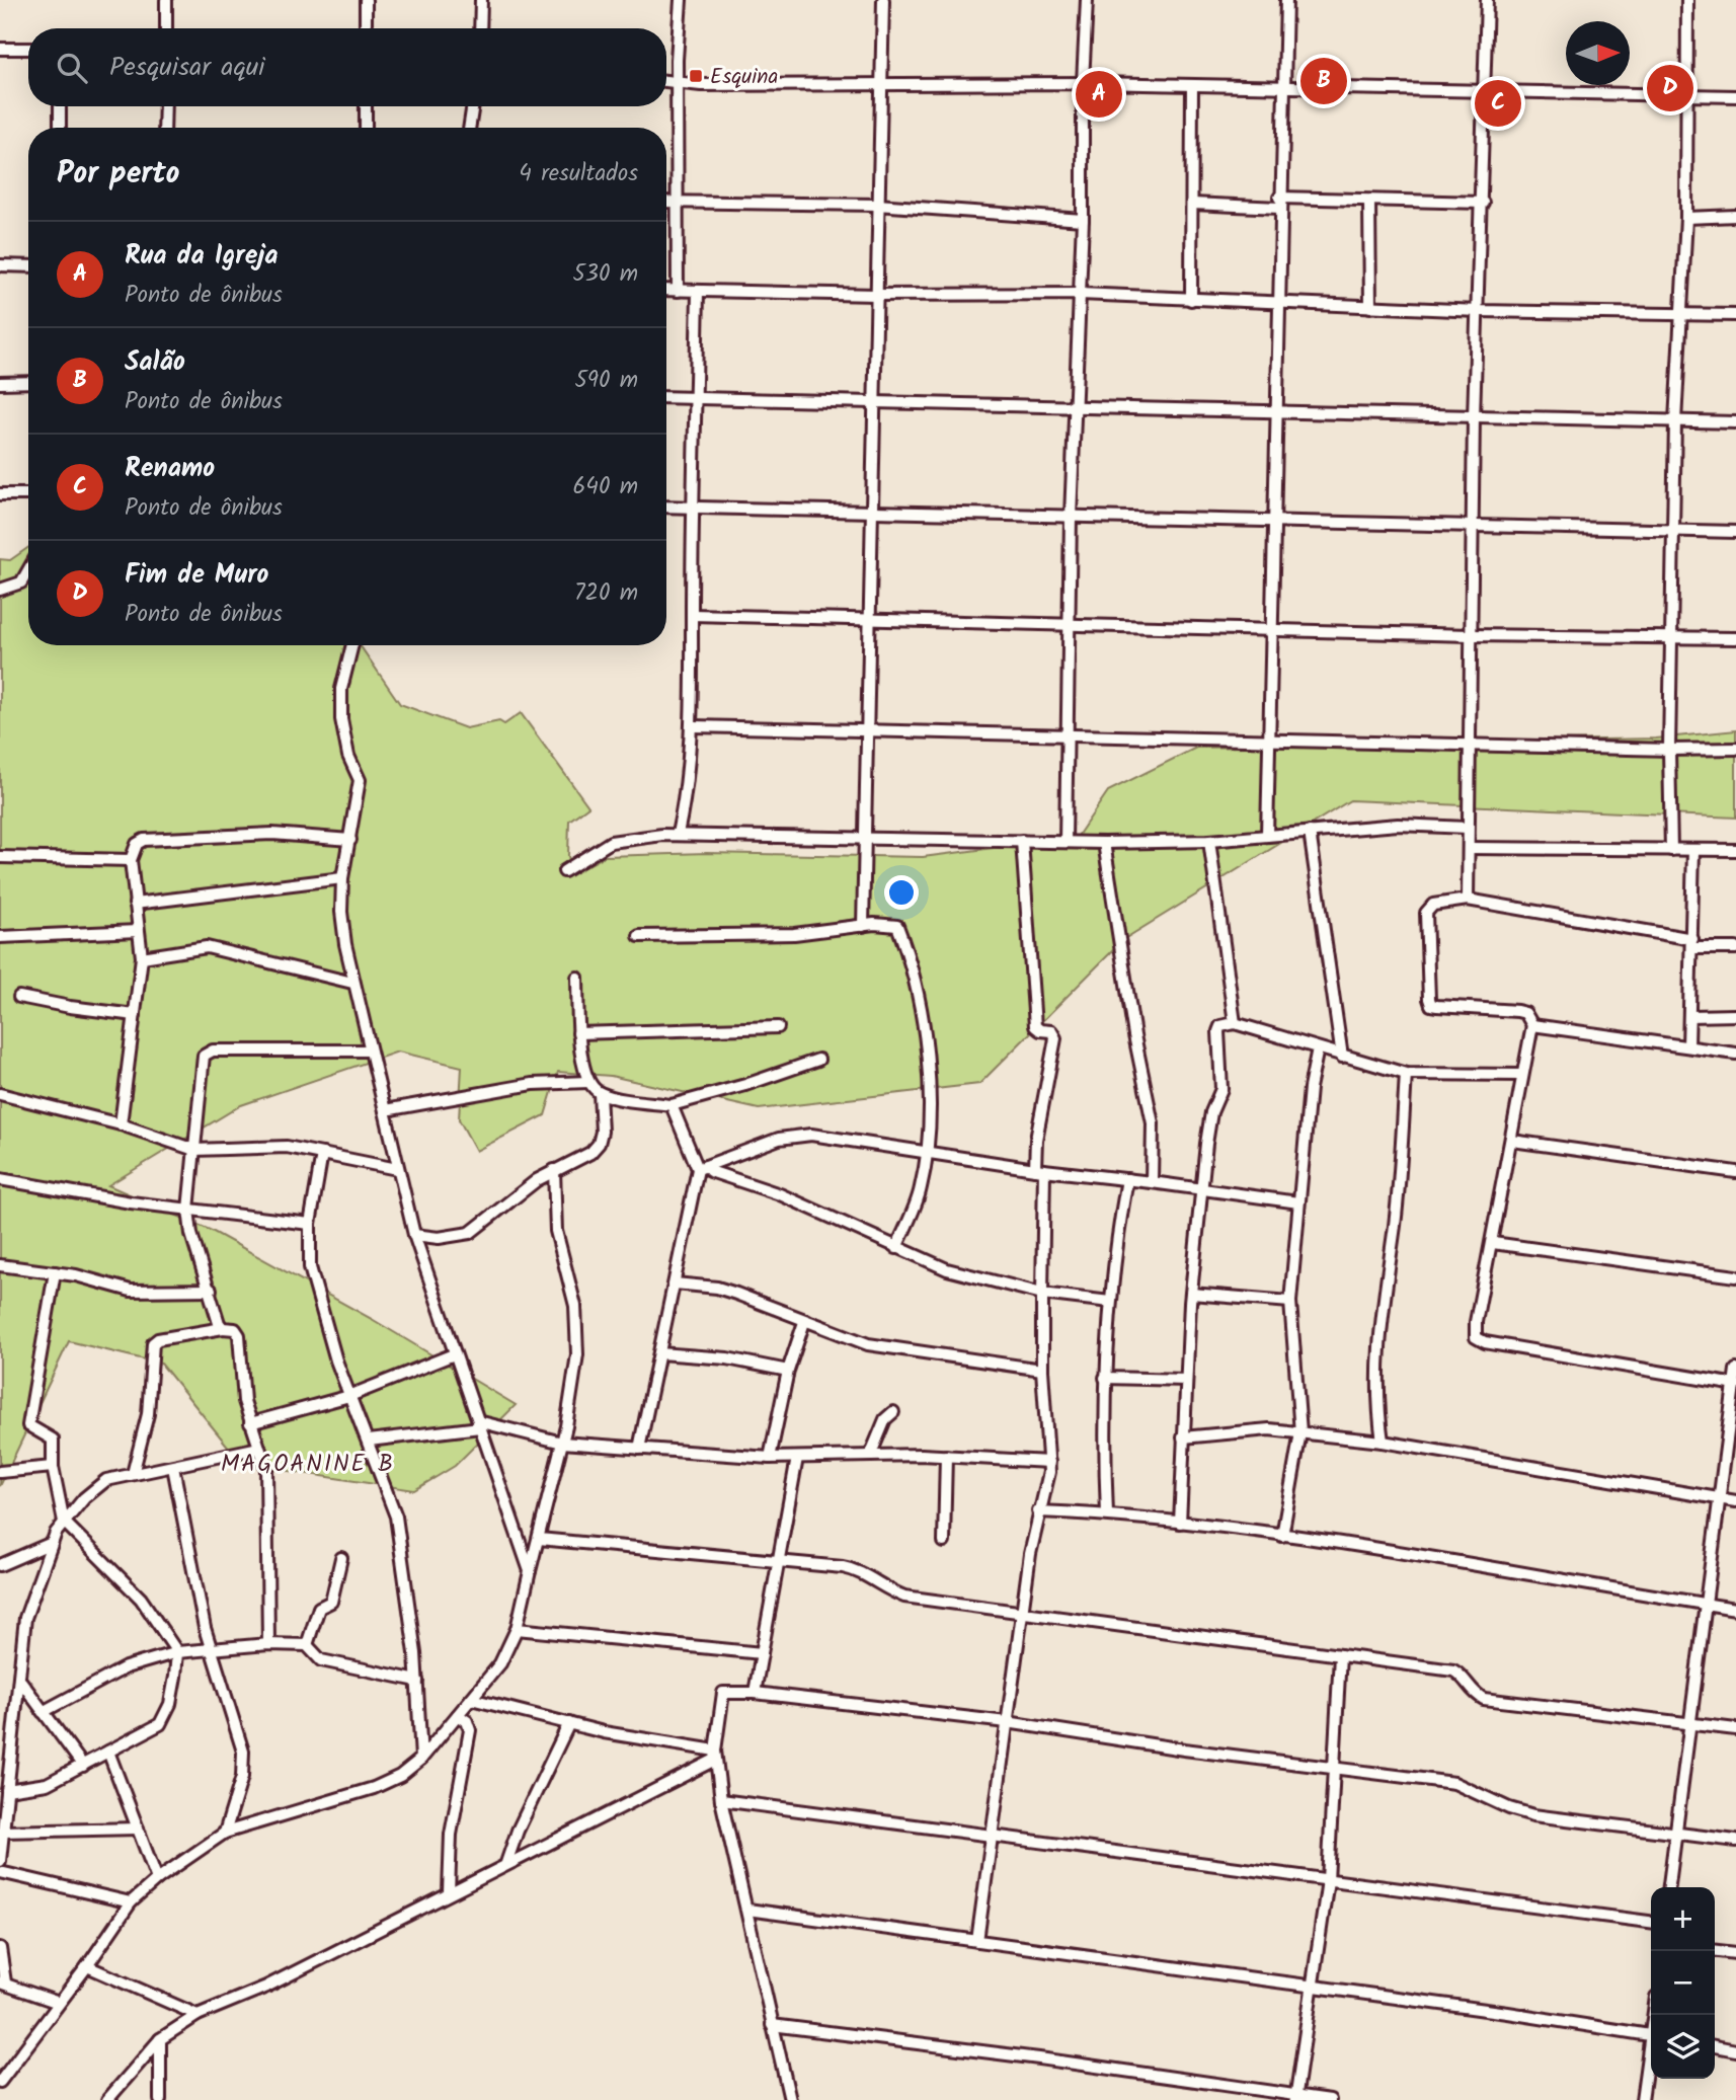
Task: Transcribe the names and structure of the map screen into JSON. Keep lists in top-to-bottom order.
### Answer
{
  "districts": ["MAGOANINE B"],
  "places": {
    "transit": ["Esquina"]
  },
  "north": "right",
  "page": {
    "search": "Pesquisar aqui",
    "pins": [
      "B",
      "D",
      "A",
      "C"
    ],
    "heading": ["Por perto", "4 resultados"],
    "list": [
      {
        "mark": "A",
        "name": "Rua da Igreja",
        "note": "Ponto de ônibus",
        "value": "530 m"
      },
      {
        "mark": "B",
        "name": "Salão",
        "note": "Ponto de ônibus",
        "value": "590 m"
      },
      {
        "mark": "C",
        "name": "Renamo",
        "note": "Ponto de ônibus",
        "value": "640 m"
      },
      {
        "mark": "D",
        "name": "Fim de Muro",
        "note": "Ponto de ônibus",
        "value": "720 m"
      }
    ],
    "map_buttons": ["+", "−"]
  }
}
